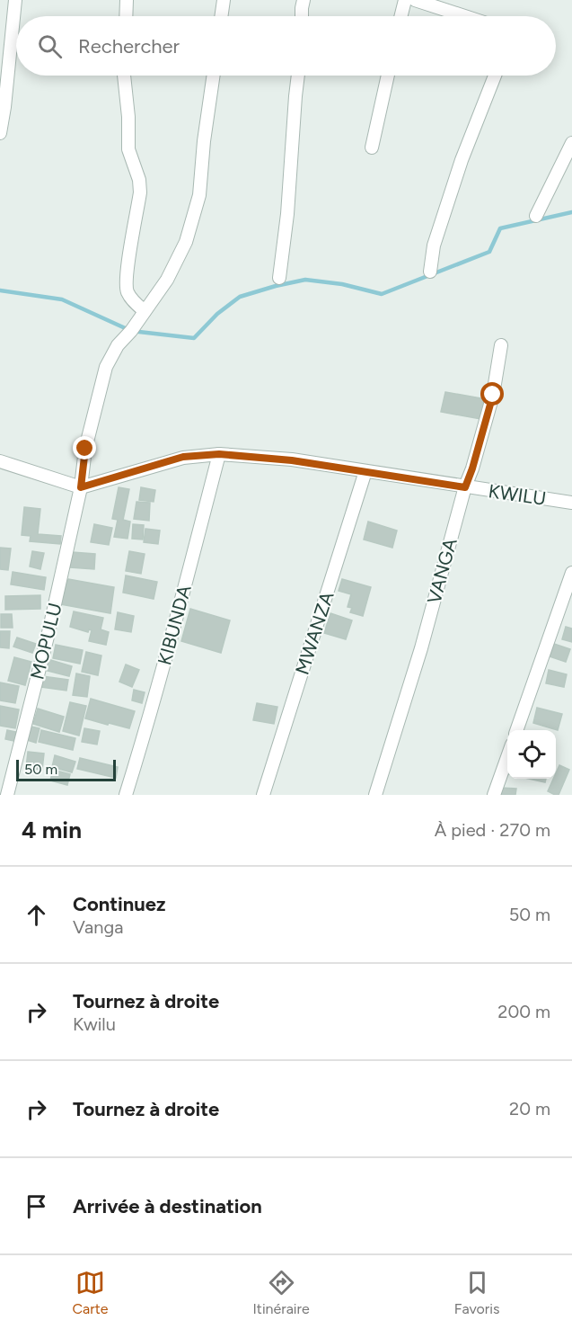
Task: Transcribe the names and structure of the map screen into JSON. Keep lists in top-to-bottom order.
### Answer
{
  "streets": {
    "street": [
      "KWILU",
      "VANGA",
      "KIBUNDA",
      "MWANZA",
      "MOPULU"
    ]
  },
  "crossings": [
    ["KWILU", "VANGA"],
    ["KWILU", "KIBUNDA"],
    ["KWILU", "MWANZA"],
    ["KWILU", "MOPULU"]
  ],
  "scale_bar": "50 m",
  "page": {
    "search": "Rechercher",
    "scale": "50 m",
    "heading": ["4 min", "À pied · 270 m"],
    "list": [
      ["Continuez", "Vanga", "50 m"],
      ["Tournez à droite", "Kwilu", "200 m"],
      ["Tournez à droite", "20 m"],
      "Arrivée à destination"
    ],
    "nav": ["Carte", "Itinéraire", "Favoris"]
  }
}
